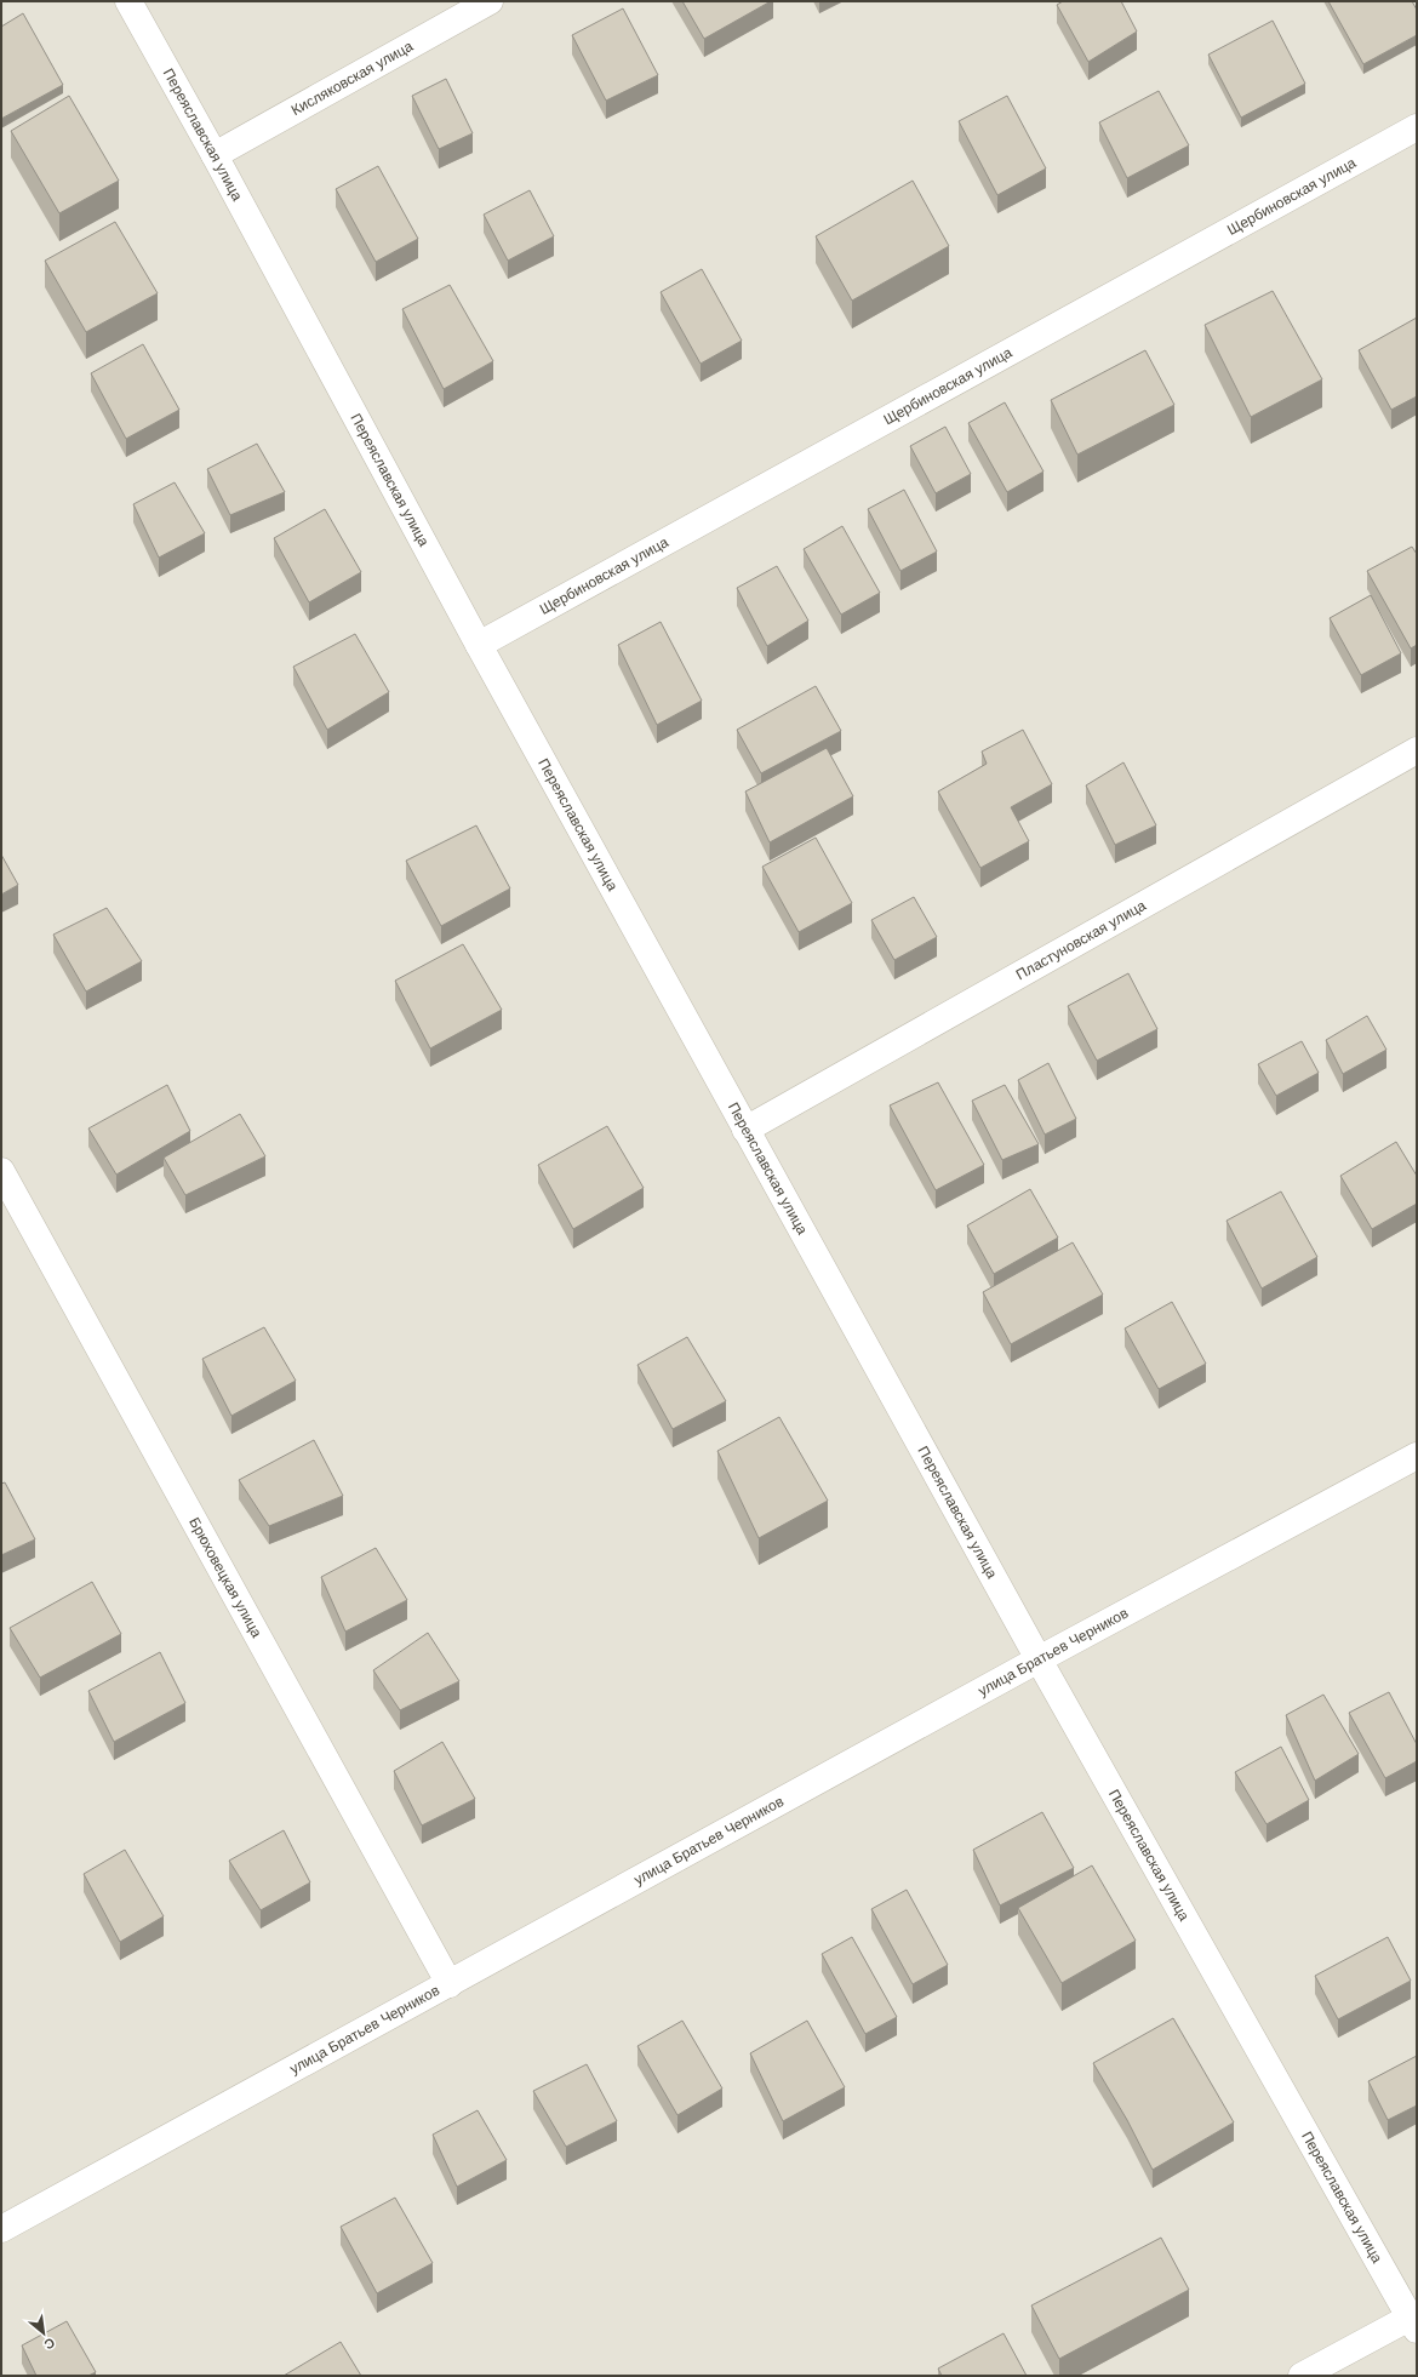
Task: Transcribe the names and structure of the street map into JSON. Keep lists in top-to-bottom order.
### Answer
{
  "streets": {
    "street": [
      "Кисляковская улица",
      "Переяславская улица",
      "Щербиновская улица",
      "Пластуновская улица",
      "Брюховецкая улица",
      "улица Братьев Черников"
    ]
  },
  "crossings": [
    ["Кисляковская улица", "Переяславская улица"],
    ["Переяславская улица", "Щербиновская улица"],
    ["Переяславская улица", "Пластуновская улица"],
    ["Переяславская улица", "улица Братьев Черников"],
    ["Брюховецкая улица", "улица Братьев Черников"]
  ],
  "north": "bottom right"
}
